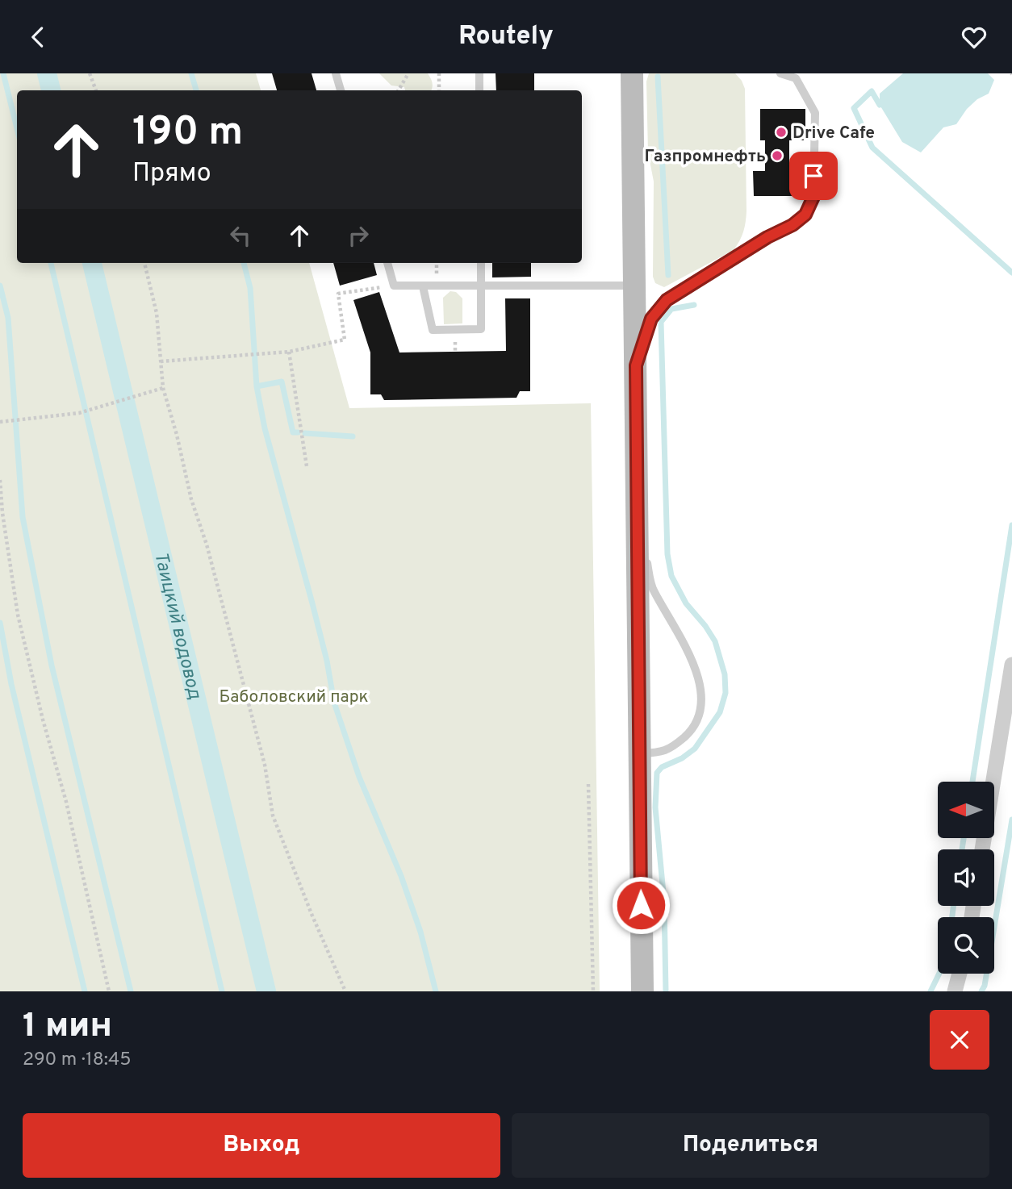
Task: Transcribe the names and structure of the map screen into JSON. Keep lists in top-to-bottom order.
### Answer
{
  "water": ["Таицкий водовод"],
  "parks": ["Баболовский парк"],
  "places": ["Drive Cafe", "Газпромнефть"],
  "north": "left",
  "page": {
    "header": "Routely",
    "turn": ["190 m", "Прямо"],
    "heading": ["1 мин", "290 m · 18:45"],
    "buttons": ["Выход", "Поделиться"]
  }
}
